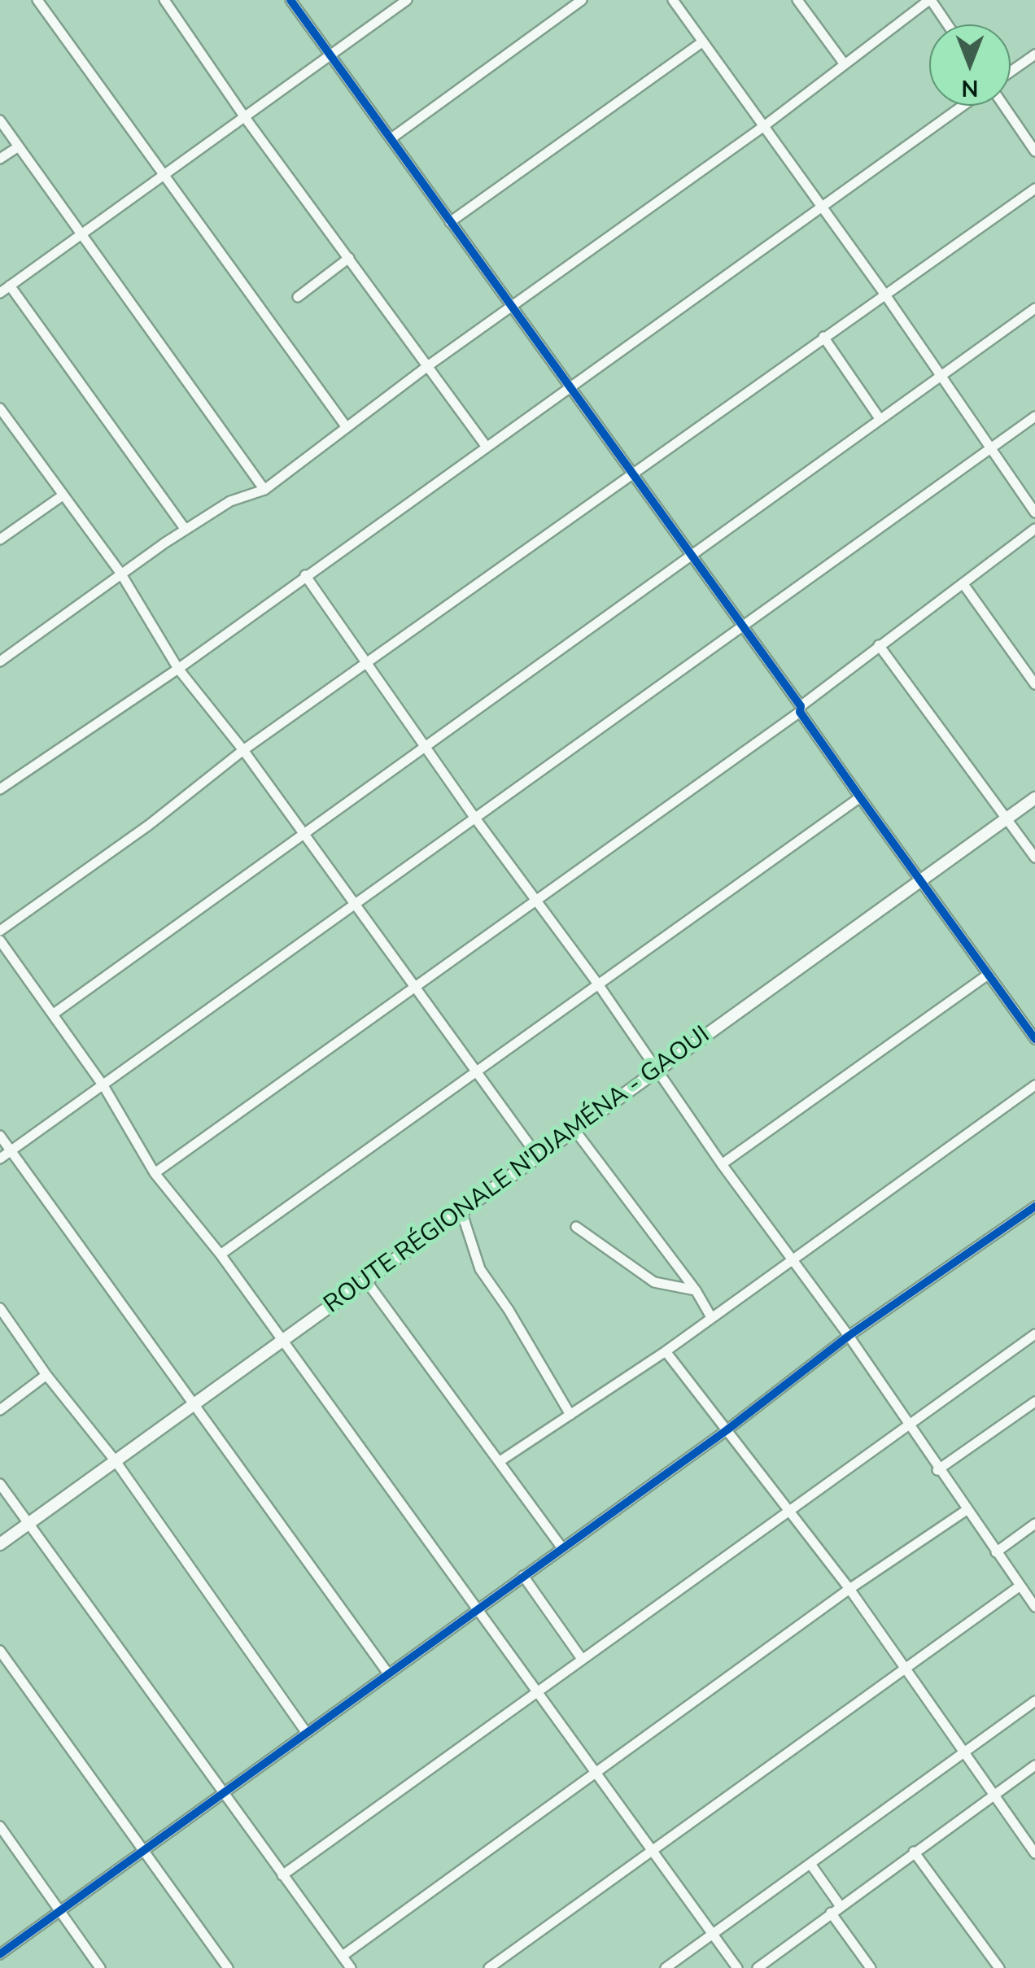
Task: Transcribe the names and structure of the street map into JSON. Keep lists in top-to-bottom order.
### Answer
{
  "streets": {
    "street": ["ROUTE RÉGIONALE N'DJAMÉNA - GAOUI"]
  },
  "north": "bottom"
}
